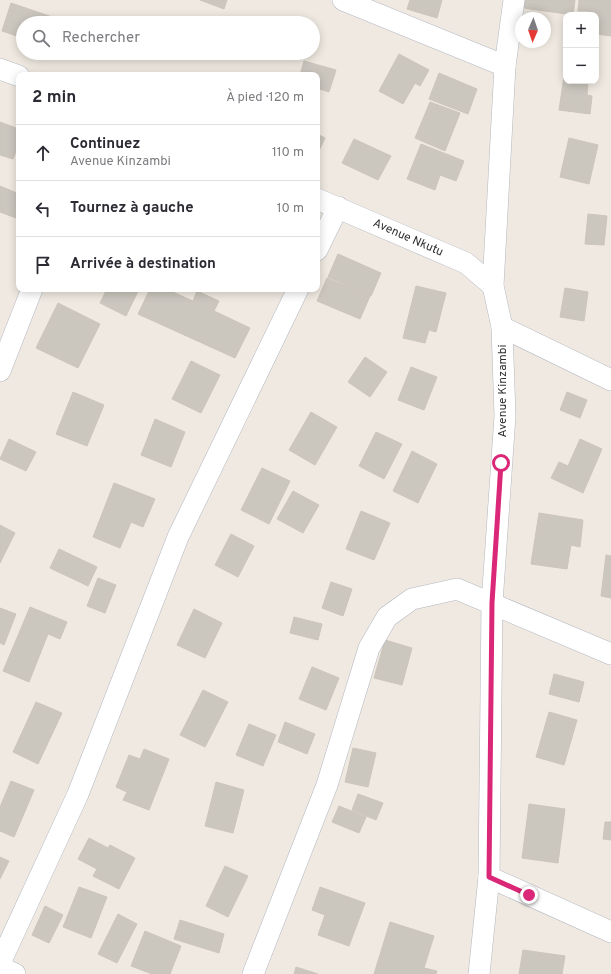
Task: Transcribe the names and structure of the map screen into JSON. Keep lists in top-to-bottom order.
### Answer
{
  "streets": {
    "street": ["Avenue Nkutu", "Avenue Kinzambi"]
  },
  "crossings": [
    ["Avenue Nkutu", "Avenue Kinzambi"]
  ],
  "north": "bottom",
  "page": {
    "map_buttons": ["+", "−"],
    "search": "Rechercher",
    "heading": ["2 min", "À pied · 120 m"],
    "list": [
      ["Continuez", "Avenue Kinzambi", "110 m"],
      ["Tournez à gauche", "10 m"],
      "Arrivée à destination"
    ]
  }
}
